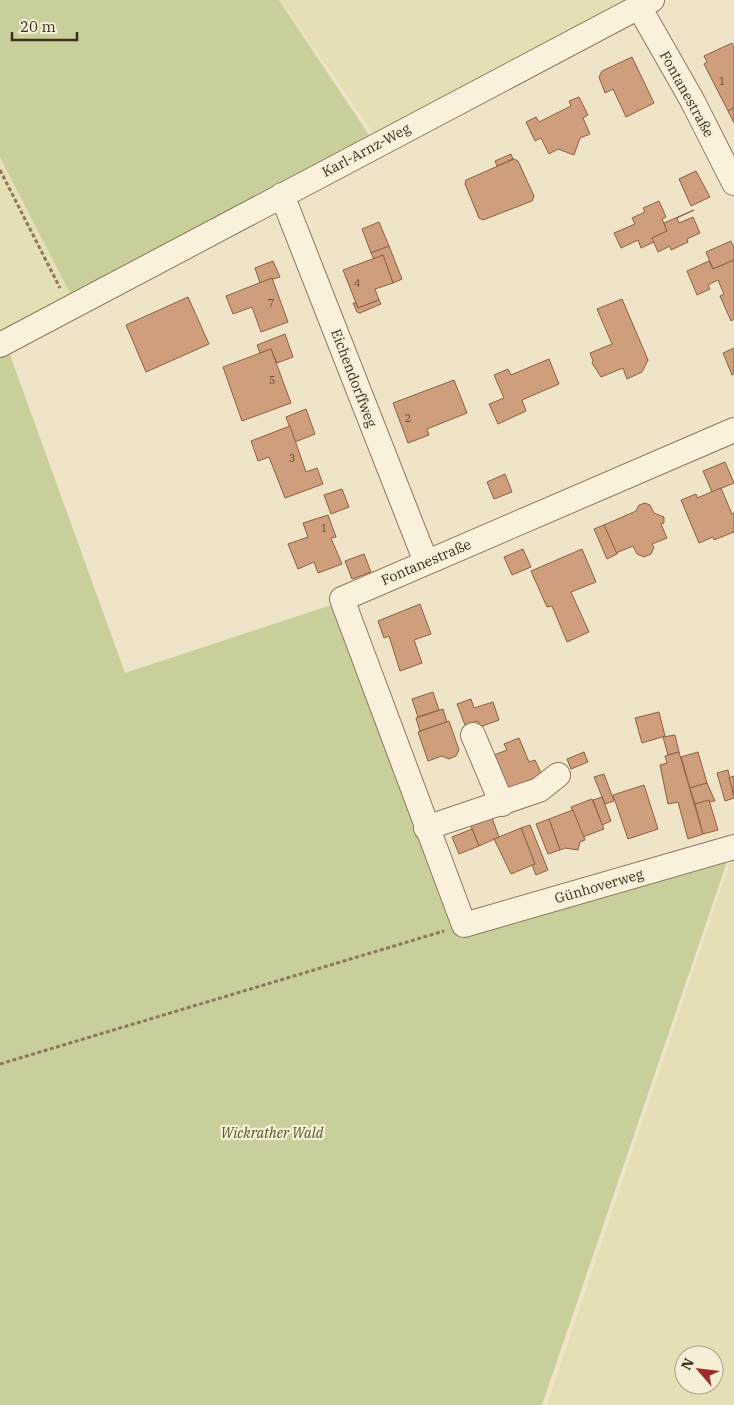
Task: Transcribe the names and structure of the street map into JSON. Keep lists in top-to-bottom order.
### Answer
{
  "streets": {
    "street": [
      "Fontanestraße",
      "Karl-Arnz-Weg",
      "Eichendorffweg",
      "Günhoverweg"
    ]
  },
  "crossings": [
    ["Fontanestraße", "Karl-Arnz-Weg"],
    ["Fontanestraße", "Eichendorffweg"],
    ["Fontanestraße", "Günhoverweg"],
    ["Karl-Arnz-Weg", "Eichendorffweg"]
  ],
  "parks": ["Wickrather Wald"],
  "house_numbers": [
    "1",
    "4",
    "7",
    "5",
    "2",
    "3",
    "1"
  ],
  "scale_bar": "20 m",
  "north": "top left"
}
